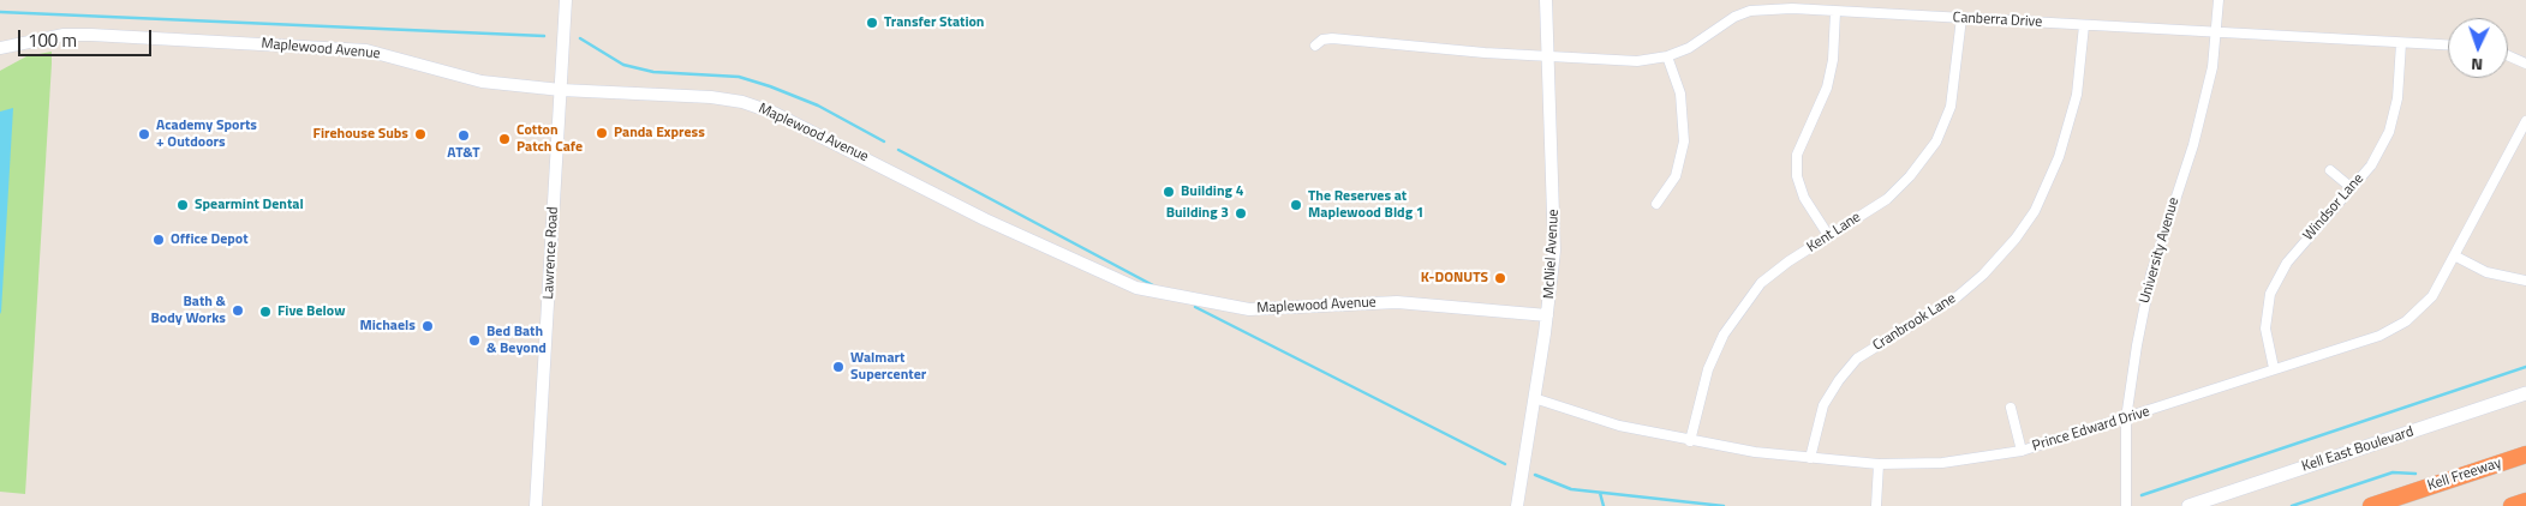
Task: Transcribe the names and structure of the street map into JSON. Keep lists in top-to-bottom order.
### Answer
{
  "streets": {
    "highway": ["Kell Freeway"],
    "main road": ["Kell East Boulevard"],
    "street": [
      "Canberra Drive",
      "Maplewood Avenue",
      "Windsor Lane",
      "Kent Lane",
      "University Avenue",
      "Lawrence Road",
      "McNiel Avenue",
      "Cranbrook Lane",
      "Prince Edward Drive"
    ]
  },
  "crossings": [
    ["Canberra Drive", "Windsor Lane"],
    ["Canberra Drive", "Kent Lane"],
    ["Canberra Drive", "University Avenue"],
    ["Canberra Drive", "McNiel Avenue"],
    ["Canberra Drive", "Cranbrook Lane"],
    ["Maplewood Avenue", "Lawrence Road"],
    ["Maplewood Avenue", "McNiel Avenue"],
    ["Windsor Lane", "Prince Edward Drive"],
    ["Kent Lane", "Prince Edward Drive"],
    ["University Avenue", "Prince Edward Drive"],
    ["McNiel Avenue", "Prince Edward Drive"],
    ["Cranbrook Lane", "Prince Edward Drive"]
  ],
  "places": [
    "Transfer Station",
    "Panda Express",
    "Academy Sports + Outdoors",
    "Firehouse Subs",
    "AT&T",
    "Cotton Patch Cafe",
    "Building 4",
    "Spearmint Dental",
    "The Reserves at Maplewood Bldg 1",
    "Building 3",
    "Office Depot",
    "K-DONUTS",
    "Bath & Body Works",
    "Five Below",
    "Michaels",
    "Bed Bath & Beyond",
    "Walmart Supercenter"
  ],
  "scale_bar": "100 m",
  "north": "bottom"
}
